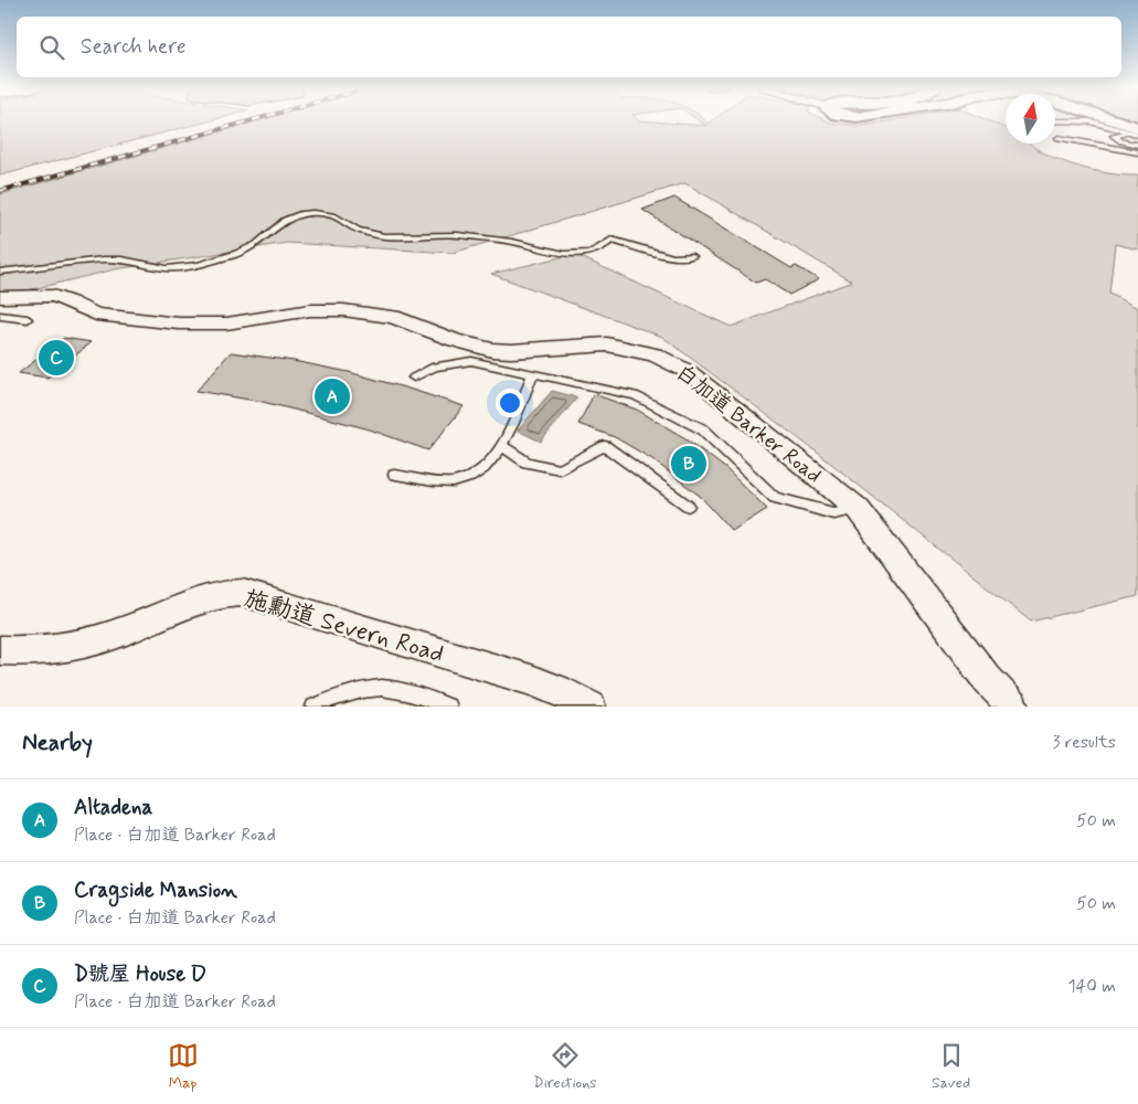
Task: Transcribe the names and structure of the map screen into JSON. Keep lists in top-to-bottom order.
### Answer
{
  "streets": {
    "street": ["白加道 Barker Road", "施勳道 Severn Road"]
  },
  "north": "top",
  "page": {
    "search": "Search here",
    "pins": ["C", "A", "B"],
    "heading": ["Nearby", "3 results"],
    "list": [
      {
        "mark": "A",
        "name": "Altadena",
        "note": "Place · 白加道 Barker Road",
        "value": "50 m"
      },
      {
        "mark": "B",
        "name": "Cragside Mansion",
        "note": "Place · 白加道 Barker Road",
        "value": "50 m"
      },
      {
        "mark": "C",
        "name": "D號屋 House D",
        "note": "Place · 白加道 Barker Road",
        "value": "140 m"
      }
    ],
    "nav": ["Map", "Directions", "Saved"]
  }
}
